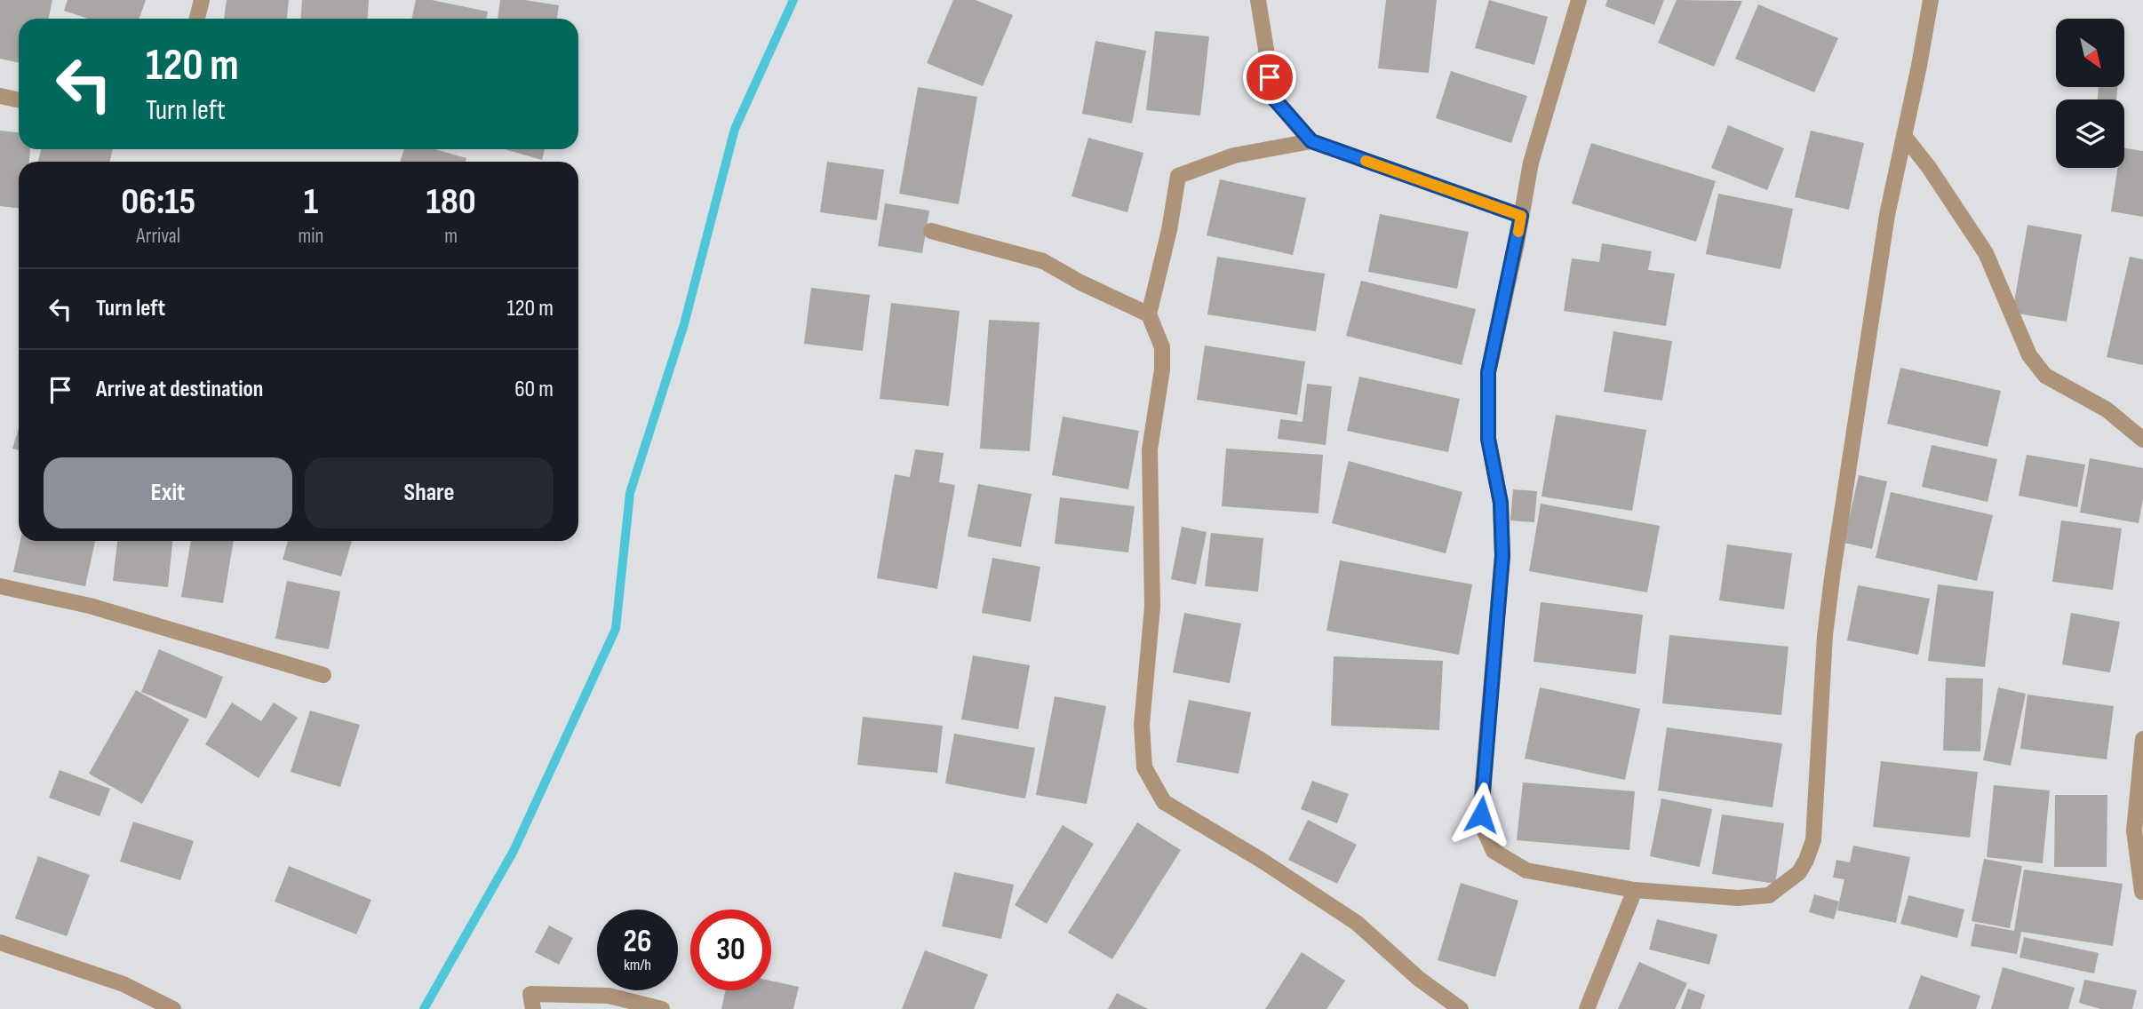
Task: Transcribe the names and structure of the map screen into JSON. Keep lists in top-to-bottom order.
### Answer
{
  "north": "bottom right",
  "page": {
    "turn": ["120 m", "Turn left"],
    "eta": [
      "06:15",
      "Arrival",
      "1",
      "min",
      "180",
      "m"
    ],
    "list": [
      {
        "name": "Turn left",
        "value": "120 m"
      },
      {
        "name": "Arrive at destination",
        "value": "60 m"
      }
    ],
    "buttons": ["Exit", "Share"],
    "speed": "26 km/h",
    "limit": "30"
  }
}
